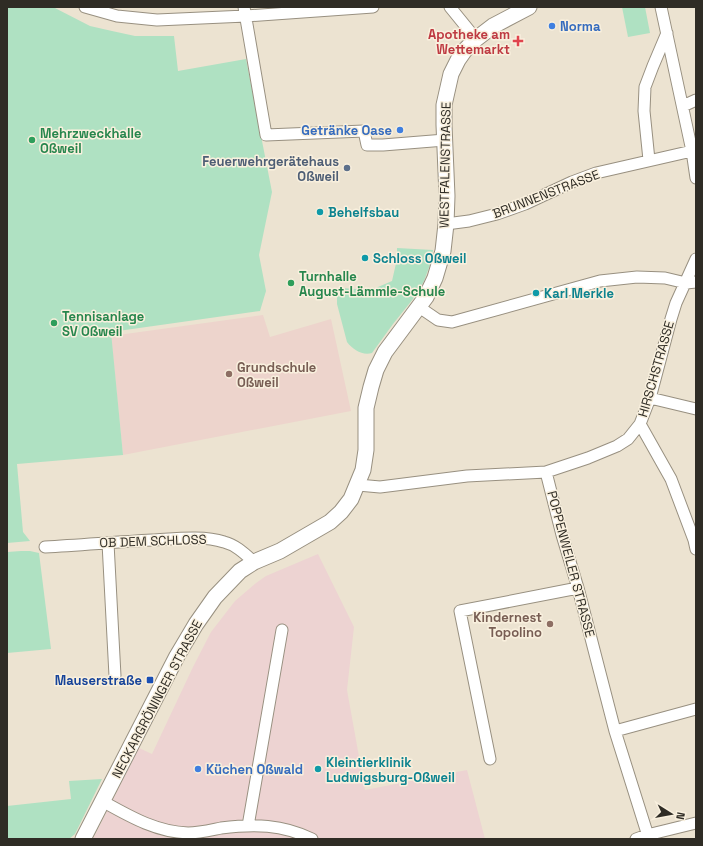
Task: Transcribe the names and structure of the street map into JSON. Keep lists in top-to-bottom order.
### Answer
{
  "streets": {
    "main road": ["WESTFALENSTRASSE", "NECKARGRÖNINGER STRASSE"],
    "street": [
      "BRUNNENSTRASSE",
      "HIRSCHSTRASSE",
      "OB DEM SCHLOSS",
      "POPPENWEILER STRASSE"
    ]
  },
  "crossings": [
    ["WESTFALENSTRASSE", "BRUNNENSTRASSE"],
    ["WESTFALENSTRASSE", "NECKARGRÖNINGER STRASSE"],
    ["HIRSCHSTRASSE", "POPPENWEILER STRASSE"],
    ["OB DEM SCHLOSS", "NECKARGRÖNINGER STRASSE"]
  ],
  "places": {
    "other": [
      "Norma",
      "Getränke Oase",
      "Mehrzweckhalle Oßweil",
      "Feuerwehrgerätehaus Oßweil",
      "Behelfsbau",
      "Schloss Oßweil",
      "Turnhalle August-Lämmle-Schule",
      "Karl Merkle",
      "Tennisanlage SV Oßweil",
      "Grundschule Oßweil",
      "Kindernest Topolino",
      "Küchen Oßwald",
      "Kleintierklinik Ludwigsburg-Oßweil"
    ],
    "health": ["Apotheke am Wettemarkt"],
    "transit": ["Mauserstraße"]
  },
  "north": "right"
}
